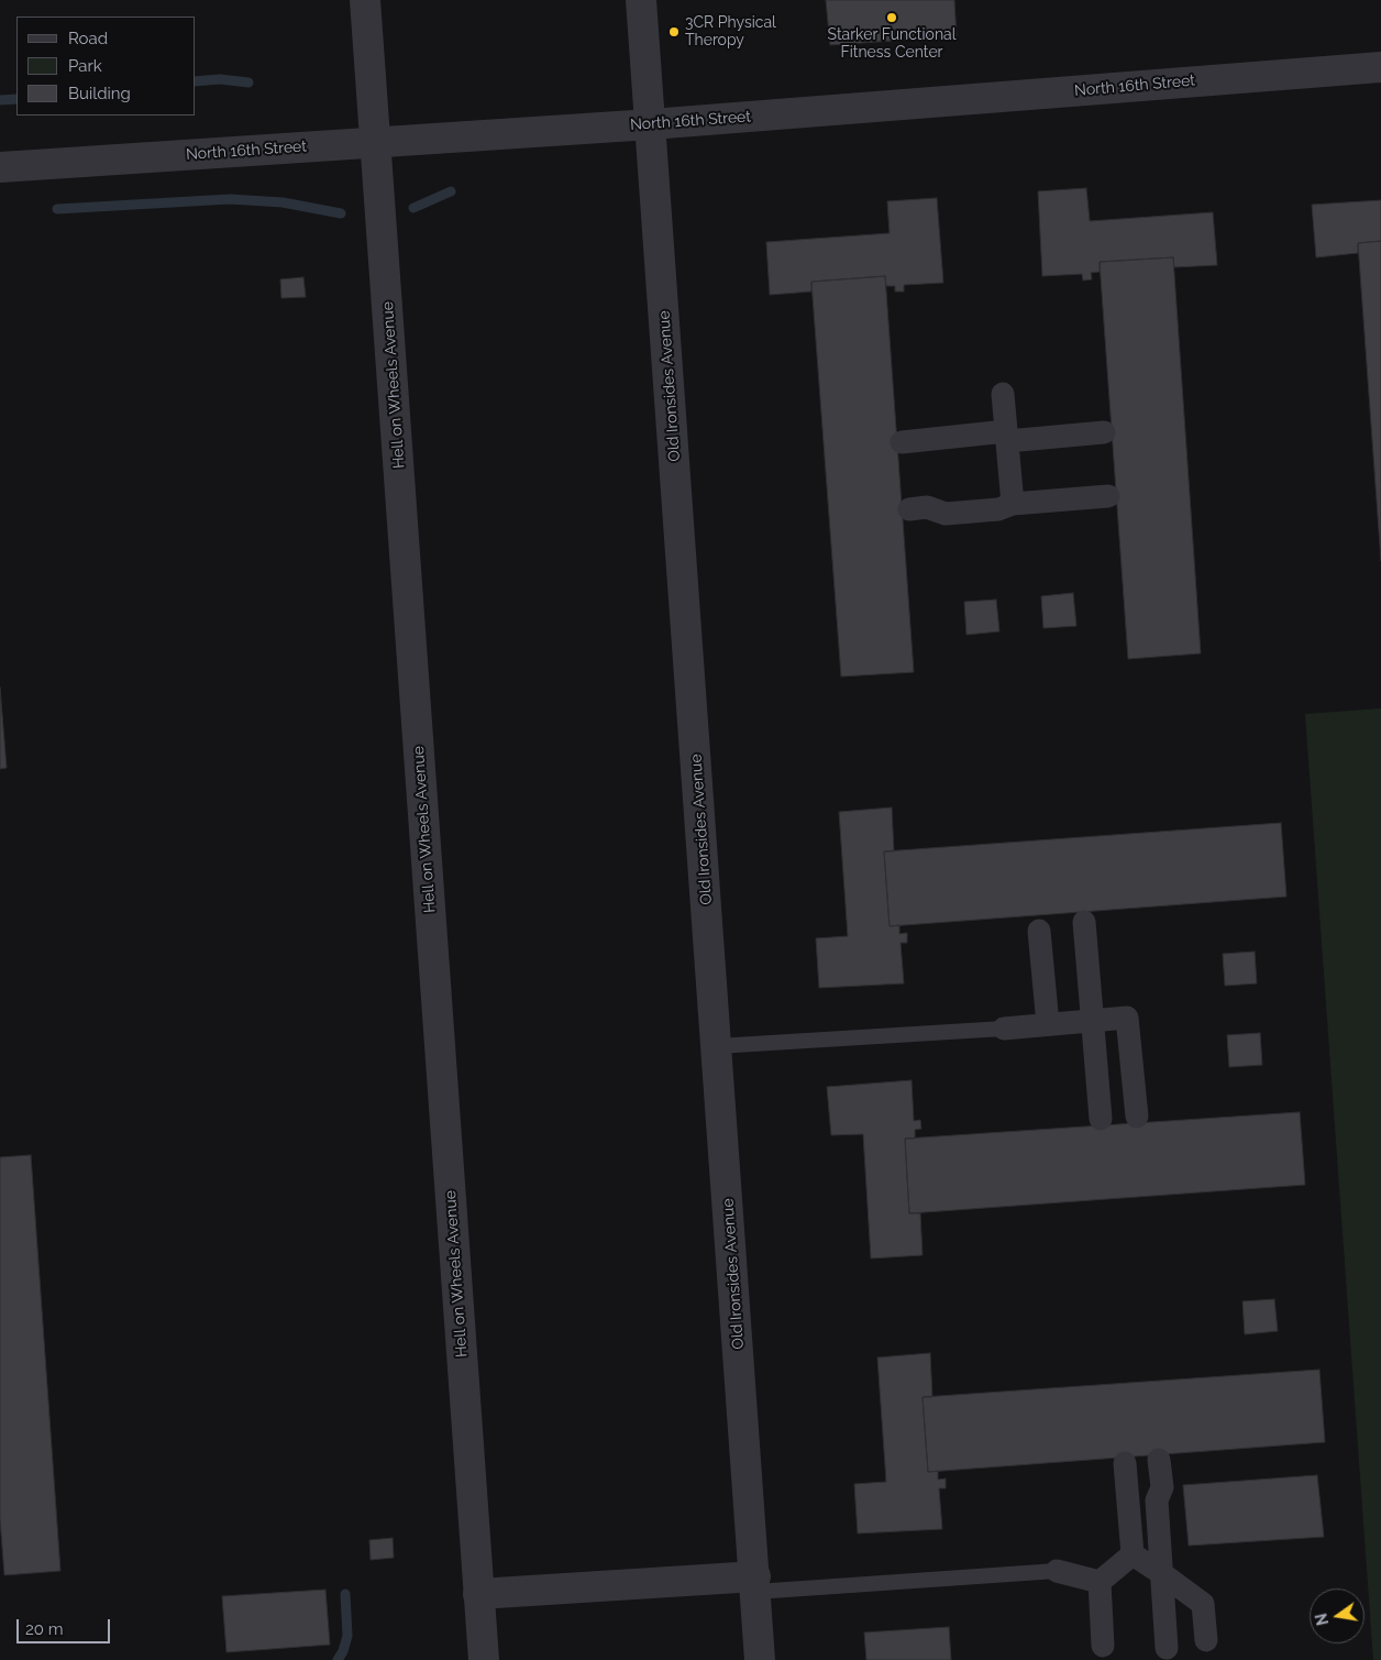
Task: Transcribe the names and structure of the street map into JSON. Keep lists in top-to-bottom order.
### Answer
{
  "streets": {
    "street": ["North 16th Street", "Hell on Wheels Avenue", "Old Ironsides Avenue"]
  },
  "crossings": [
    ["North 16th Street", "Hell on Wheels Avenue"],
    ["North 16th Street", "Old Ironsides Avenue"]
  ],
  "places": ["Starker Functional Fitness Center", "3CR Physical Theropy"],
  "legend": ["Road", "Park", "Building"],
  "scale_bar": "20 m",
  "north": "left"
}
